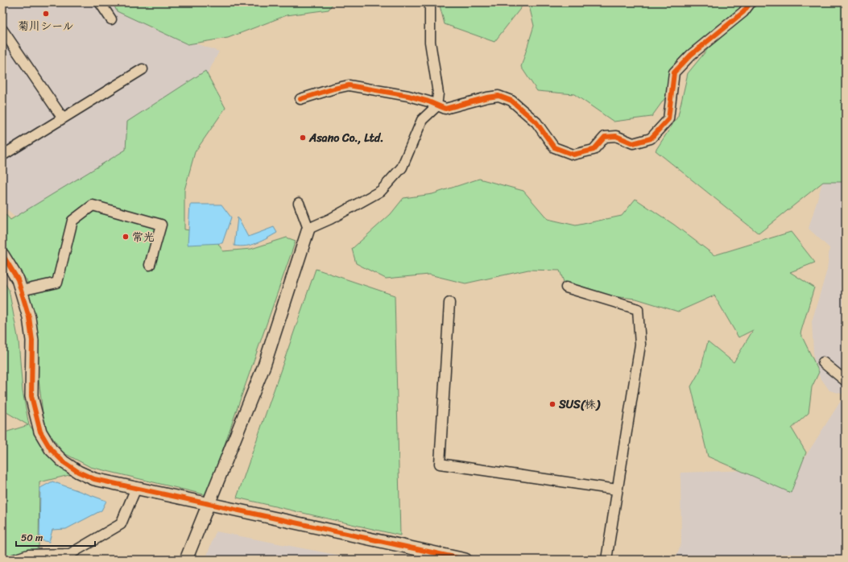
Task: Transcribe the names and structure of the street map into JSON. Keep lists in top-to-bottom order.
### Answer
{
  "places": [
    "菊川シール",
    "Asano Co., Ltd.",
    "常光",
    "SUS(株)"
  ],
  "scale_bar": "50 m"
}
